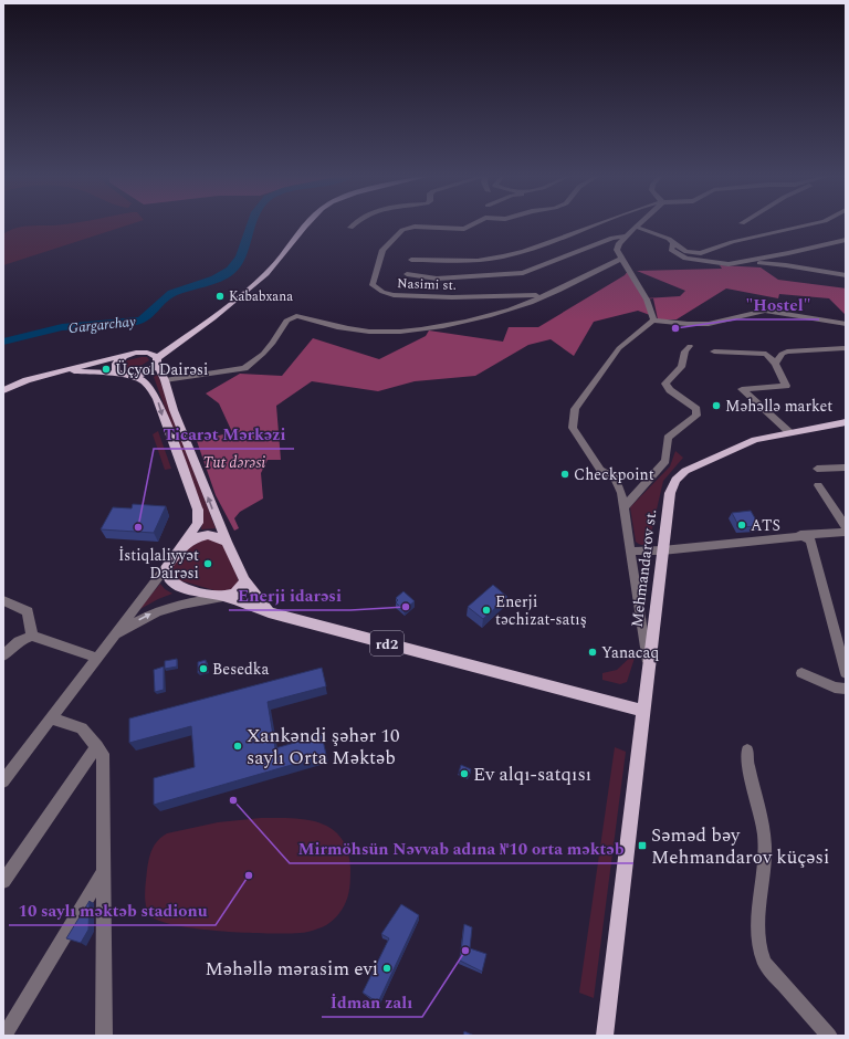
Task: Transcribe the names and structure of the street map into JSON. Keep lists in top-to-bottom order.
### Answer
{
  "streets": {
    "main road": ["Mehmandarov st.", "rd2"],
    "street": ["Nasimi st."]
  },
  "crossings": [
    ["Mehmandarov st.", "rd2"]
  ],
  "water": ["Gargarchay"],
  "parks": ["Tut dərəsi"],
  "places": {
    "other": [
      "Kababxana",
      "\"Hostel\"",
      "Üçyol Dairəsi",
      "Məhəllə market",
      "Checkpoint",
      "ATS",
      "Ticarət Mərkəzi",
      "İstiqlaliyyət Dairəsi",
      "Enerji idarəsi",
      "Enerji təchizat-satış",
      "Yanacaq",
      "Besedka",
      "Xankəndi şəhər 10 saylı Orta Məktəb",
      "Ev alqı-satqısı",
      "Mirmöhsün Nəvvab adına №10 orta məktəb",
      "10 saylı məktəb stadionu",
      "İdman zalı",
      "Məhəllə mərasim evi"
    ],
    "transit": ["Səməd bəy Mehmandarov küçəsi"]
  }
}
